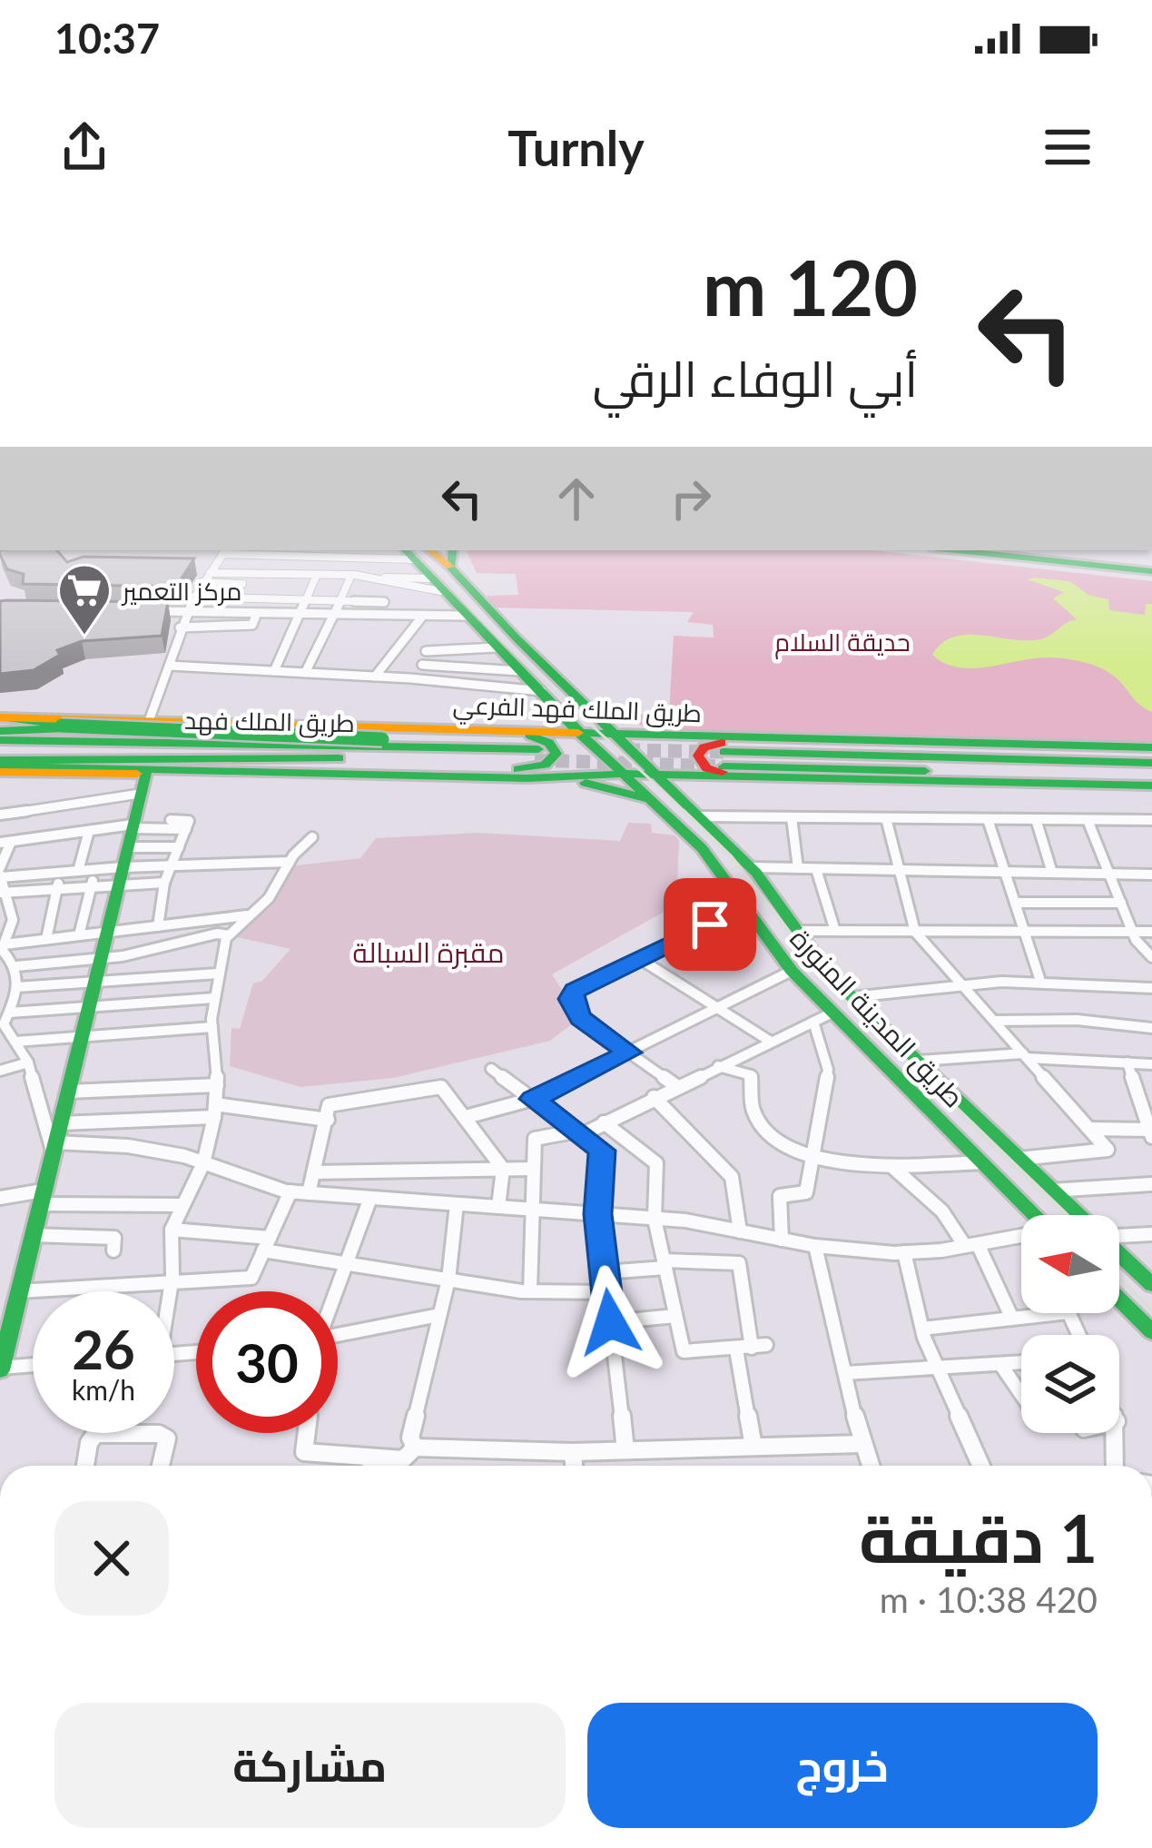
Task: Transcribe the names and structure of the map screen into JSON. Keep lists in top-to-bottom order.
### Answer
{
  "streets": {
    "main road": ["طريق الملك فهد الفرعي", "طريق الملك فهد", "طريق المدينة المنورة"]
  },
  "crossings": [
    ["طريق الملك فهد الفرعي", "طريق الملك فهد"],
    ["طريق الملك فهد الفرعي", "طريق المدينة المنورة"]
  ],
  "parks": ["حديقة السلام", "مقبرة السبالة"],
  "places": {
    "supermarket": ["مركز التعمير"]
  },
  "north": "left",
  "page": {
    "status": "10:37",
    "header": "Turnly",
    "turn": ["120 m", "أبي الوفاء الرقي"],
    "speed": "26 km/h",
    "limit": "30",
    "heading": ["1 دقيقة", "420 m · 10:38"],
    "buttons": ["خروج", "مشاركة"]
  }
}
